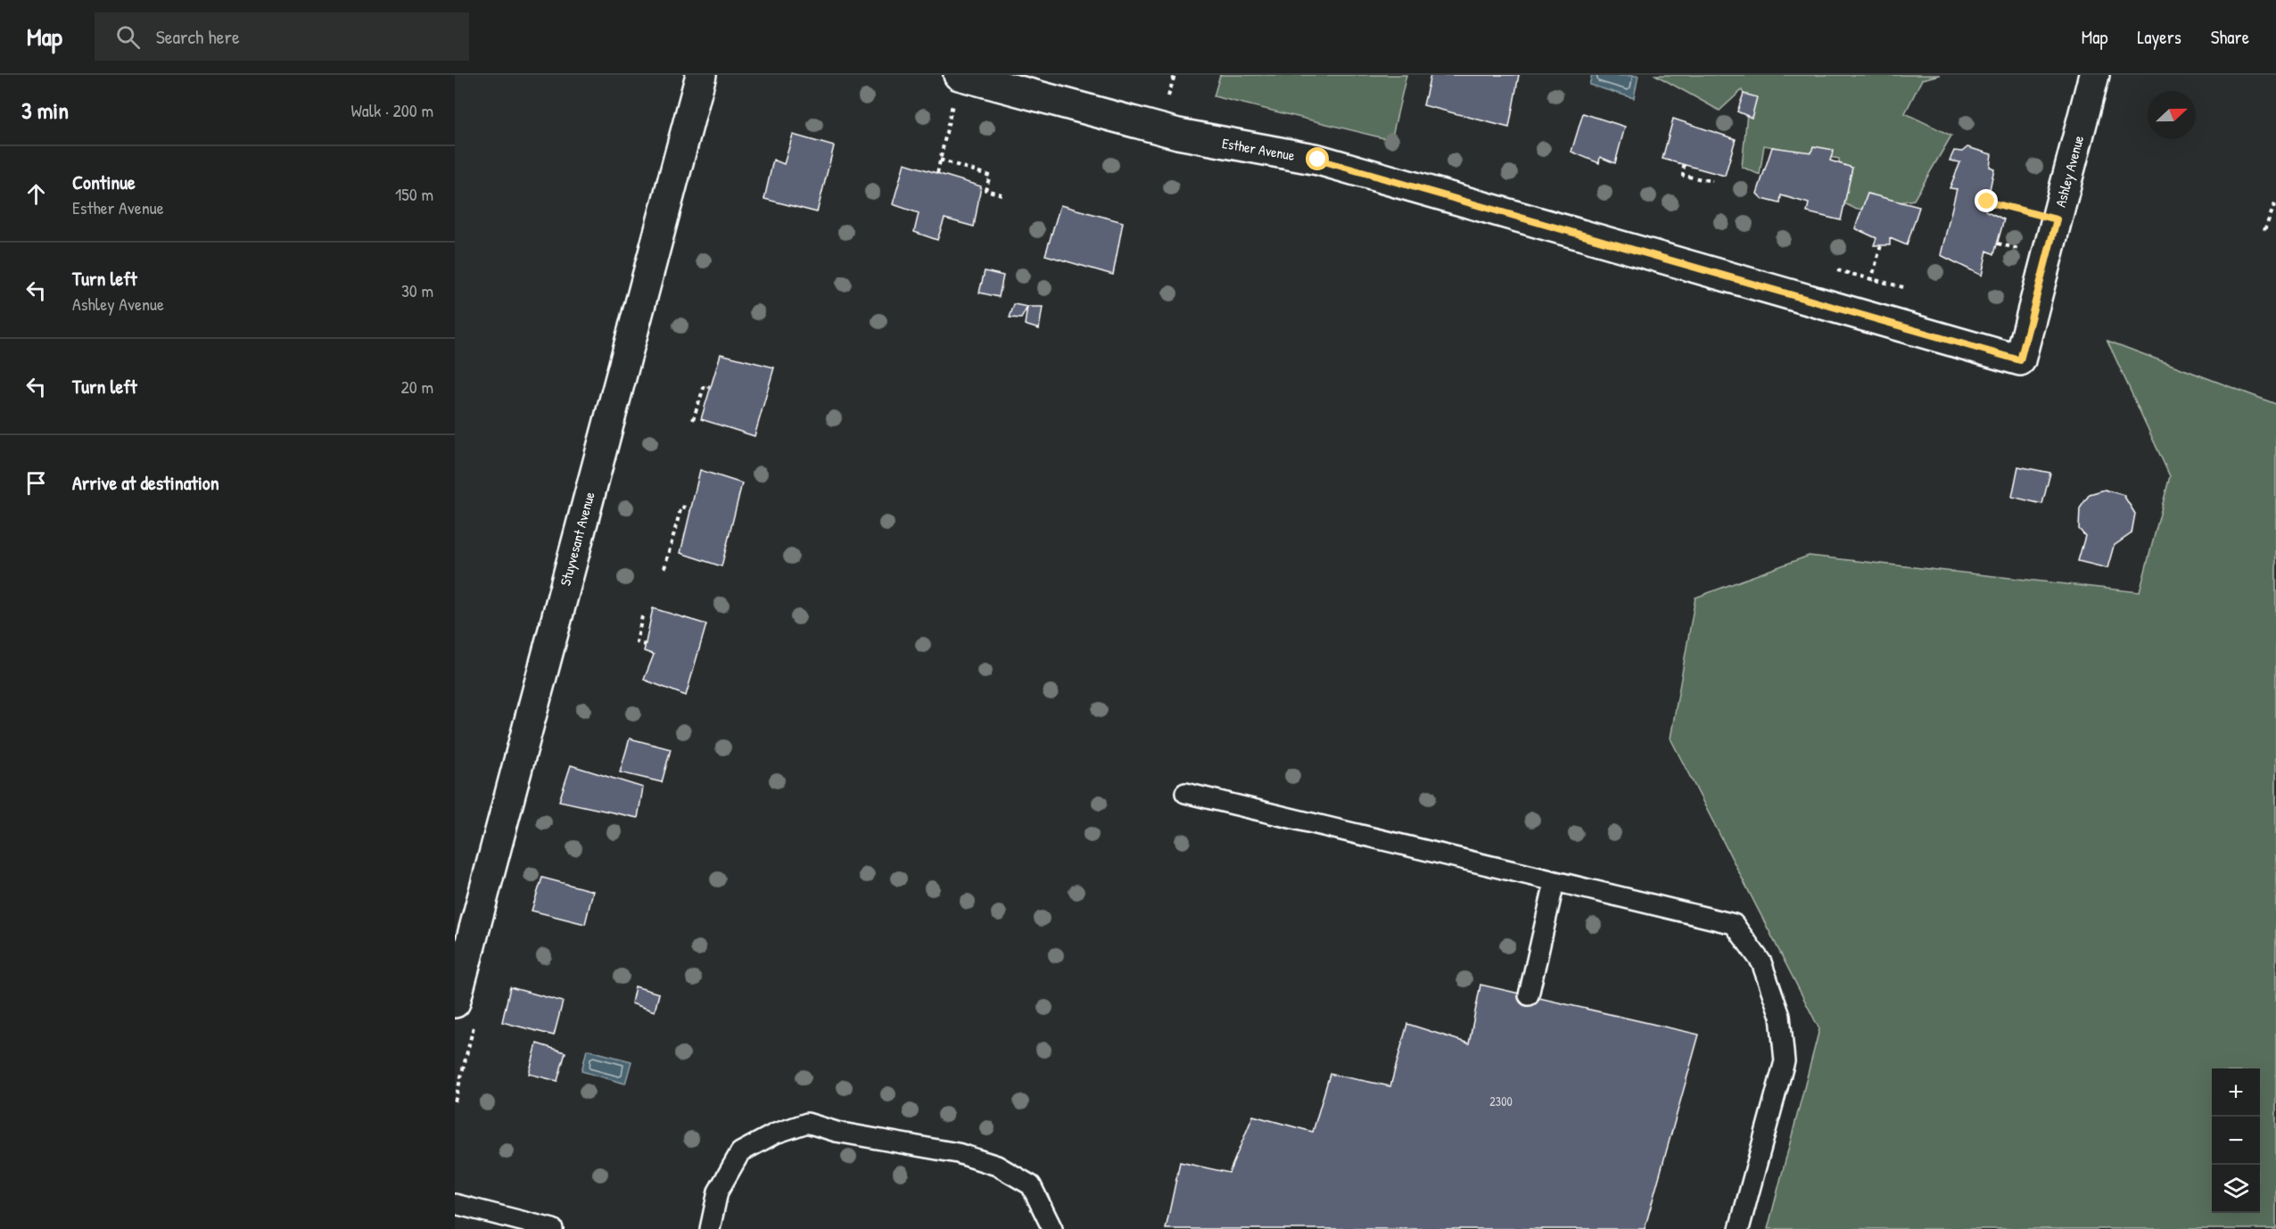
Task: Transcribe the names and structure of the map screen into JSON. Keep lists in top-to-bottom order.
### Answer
{
  "streets": {
    "street": ["Esther Avenue", "Ashley Avenue", "Stuyvesant Avenue"]
  },
  "crossings": [
    ["Esther Avenue", "Ashley Avenue"]
  ],
  "house_numbers": ["2300"],
  "north": "right",
  "page": {
    "header": "Map",
    "search": "Search here",
    "nav": ["Map", "Layers", "Share"],
    "heading": ["3 min", "Walk · 200 m"],
    "list": [
      ["Continue", "Esther Avenue", "150 m"],
      ["Turn left", "Ashley Avenue", "30 m"],
      ["Turn left", "20 m"],
      "Arrive at destination"
    ],
    "map_buttons": ["+", "−"]
  }
}
